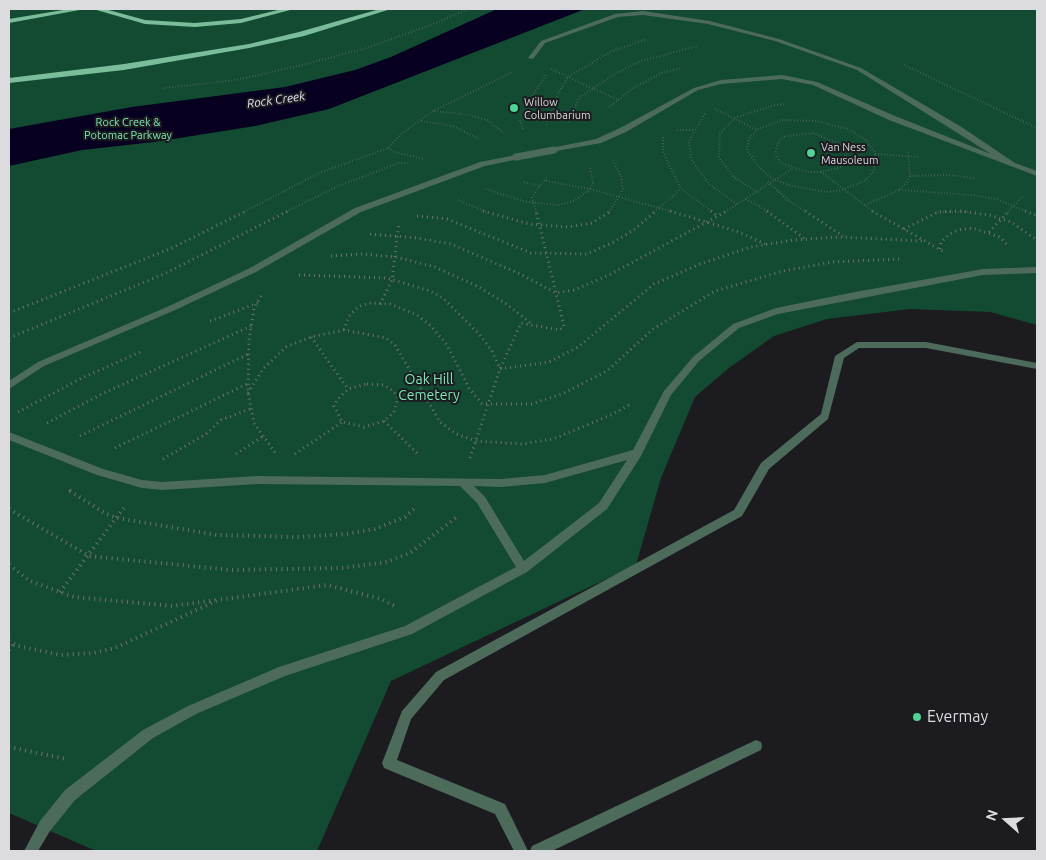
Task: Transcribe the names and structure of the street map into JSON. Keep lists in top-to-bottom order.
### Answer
{
  "water": ["Rock Creek"],
  "parks": ["Rock Creek & Potomac Parkway", "Oak Hill Cemetery"],
  "places": ["Willow Columbarium", "Van Ness Mausoleum", "Evermay"],
  "north": "left"
}
